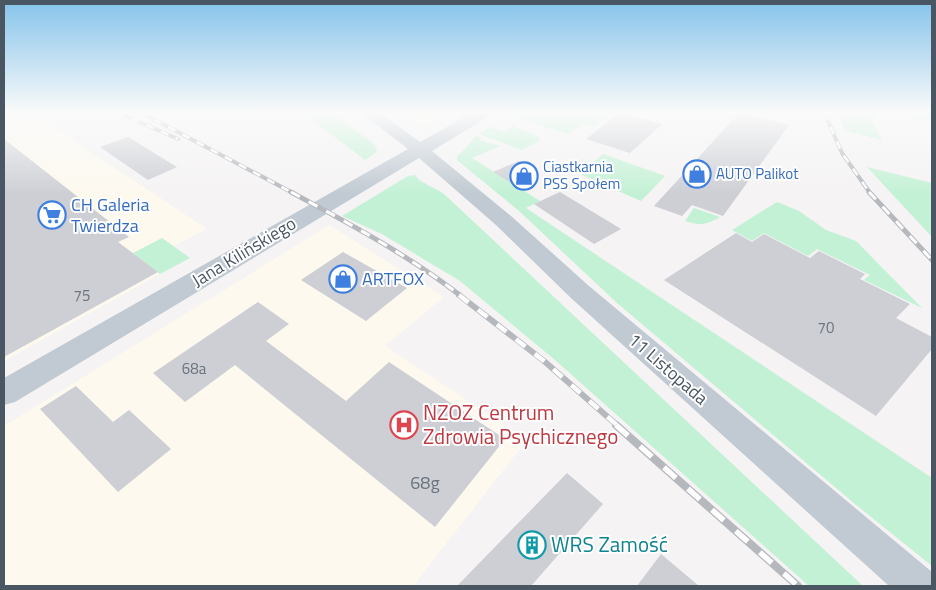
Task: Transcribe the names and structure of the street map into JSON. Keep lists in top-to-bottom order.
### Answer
{
  "streets": {
    "street": ["Jana Kilińskiego", "11 Listopada"]
  },
  "crossings": [
    ["Jana Kilińskiego", "11 Listopada"]
  ],
  "places": {
    "shop": ["AUTO Palikot", "Ciastkarnia PSS Społem", "ARTFOX"],
    "supermarket": ["CH Galeria Twierdza"],
    "hospital": ["NZOZ Centrum Zdrowia Psychicznego"],
    "building": ["WRS Zamość"]
  },
  "house_numbers": [
    "75",
    "70",
    "68a",
    "68g"
  ]
}
